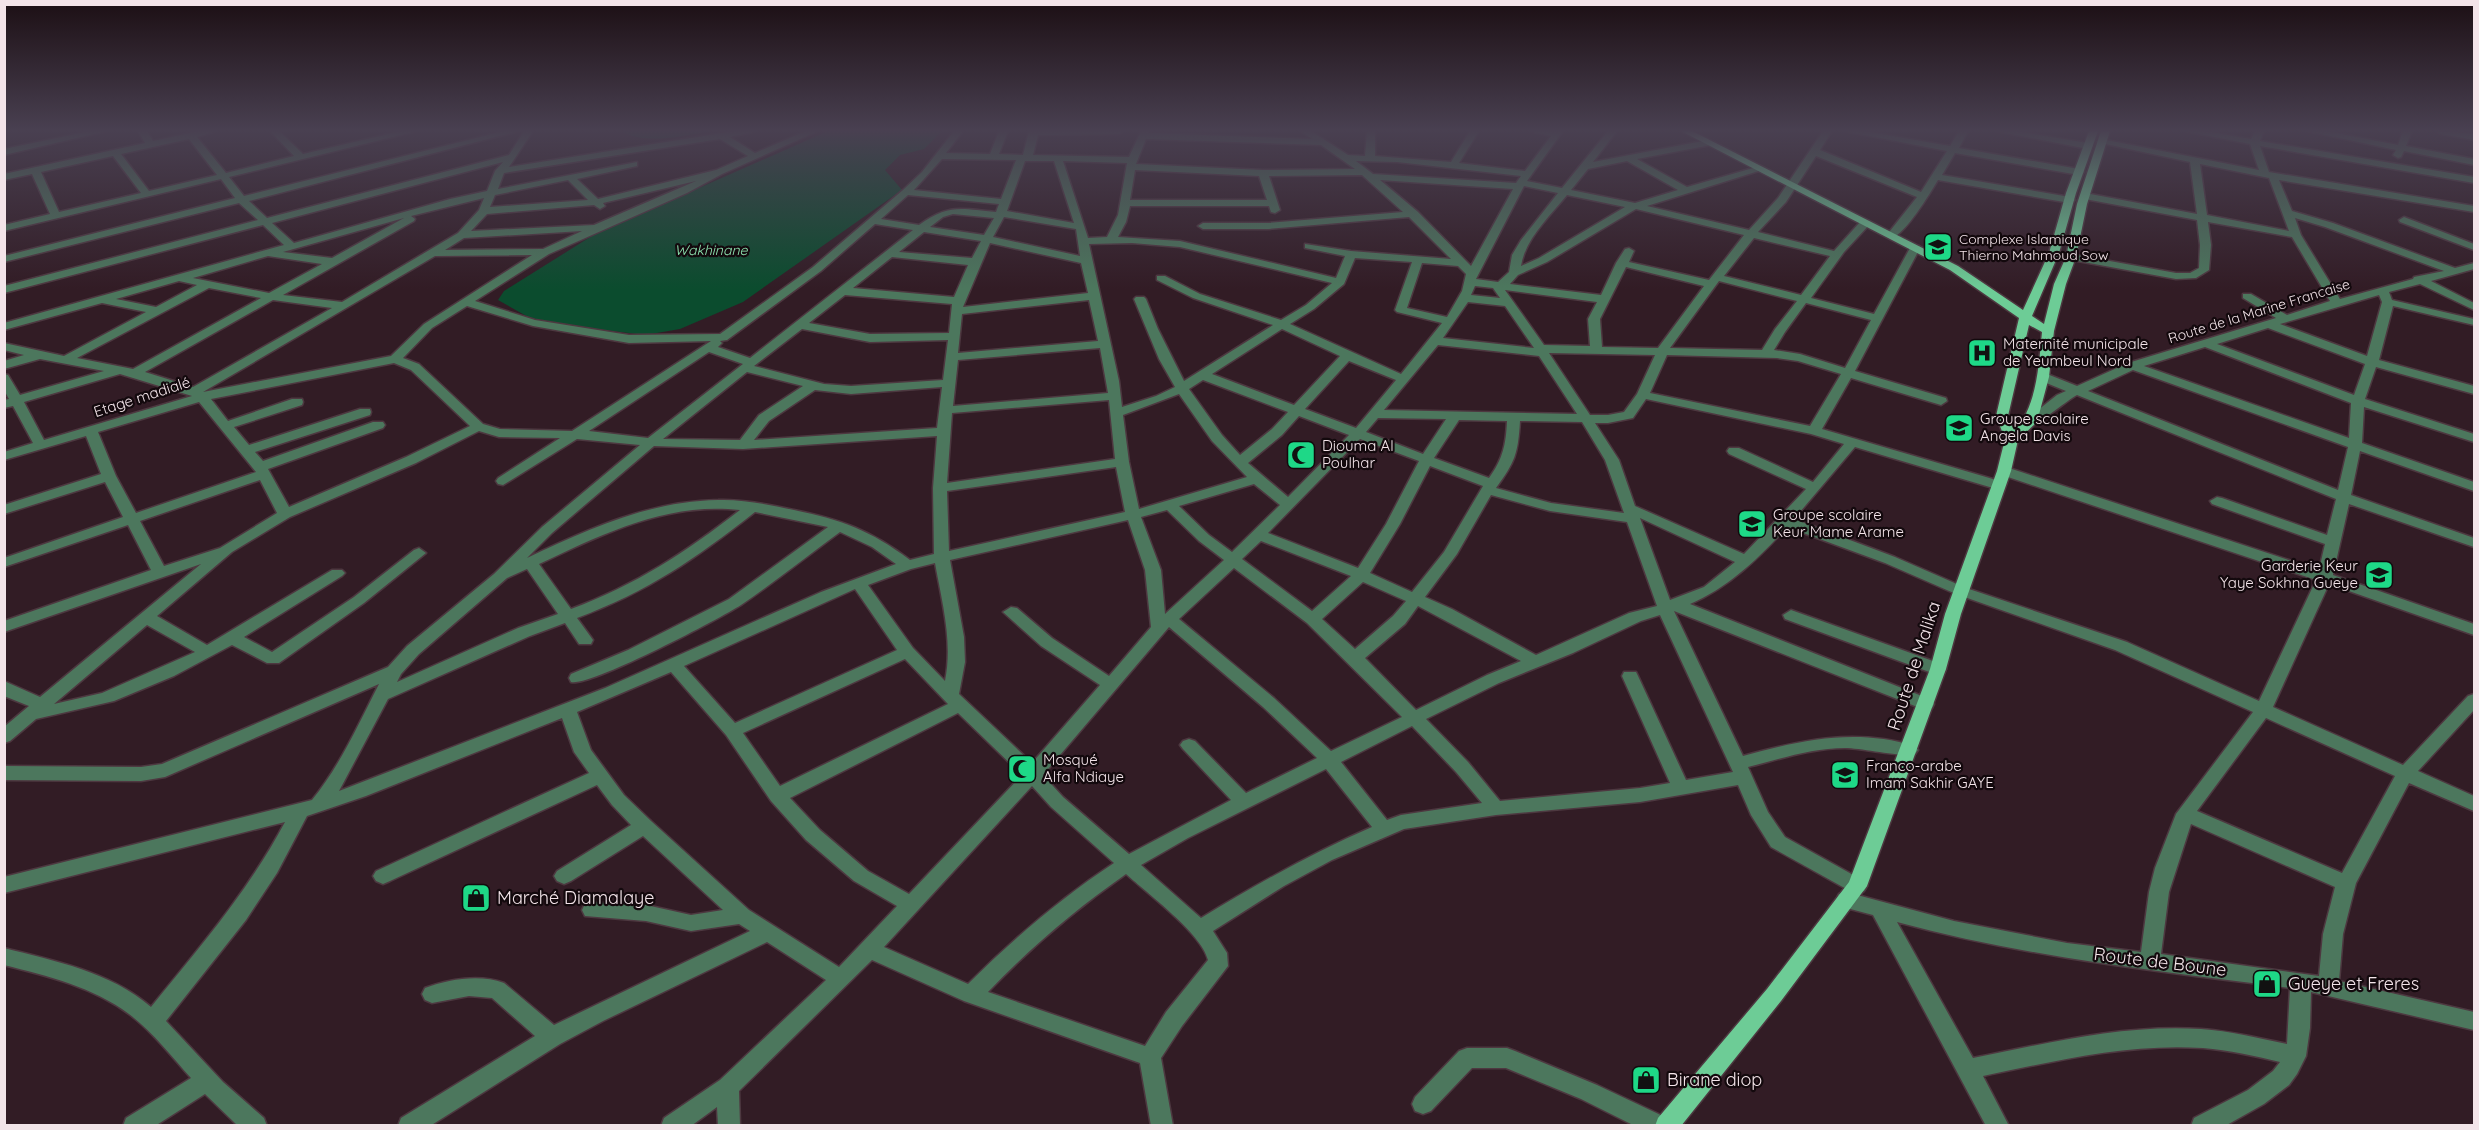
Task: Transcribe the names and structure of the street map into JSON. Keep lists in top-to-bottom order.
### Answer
{
  "streets": {
    "main road": ["Route de Malika"],
    "street": ["Route de la Marine Francaise", "Etage madialé", "Route de Boune"]
  },
  "crossings": [
    ["Route de Malika", "Route de Boune"]
  ],
  "water": ["Wakhinane"],
  "places": {
    "school or university": [
      "Complexe Islamique Thierno Mahmoud Sow",
      "Groupe scolaire Angela Davis",
      "Groupe scolaire Keur Mame Arame",
      "Garderie Keur Yaye Sokhna Gueye",
      "Franco-arabe Imam Sakhir GAYE"
    ],
    "hospital": ["Maternité municipale de Yeumbeul Nord"],
    "mosque": ["Diouma Al Poulhar", "Mosqué Alfa Ndiaye"],
    "shop": ["Marché Diamalaye", "Gueye et Freres", "Birane diop"]
  }
}
